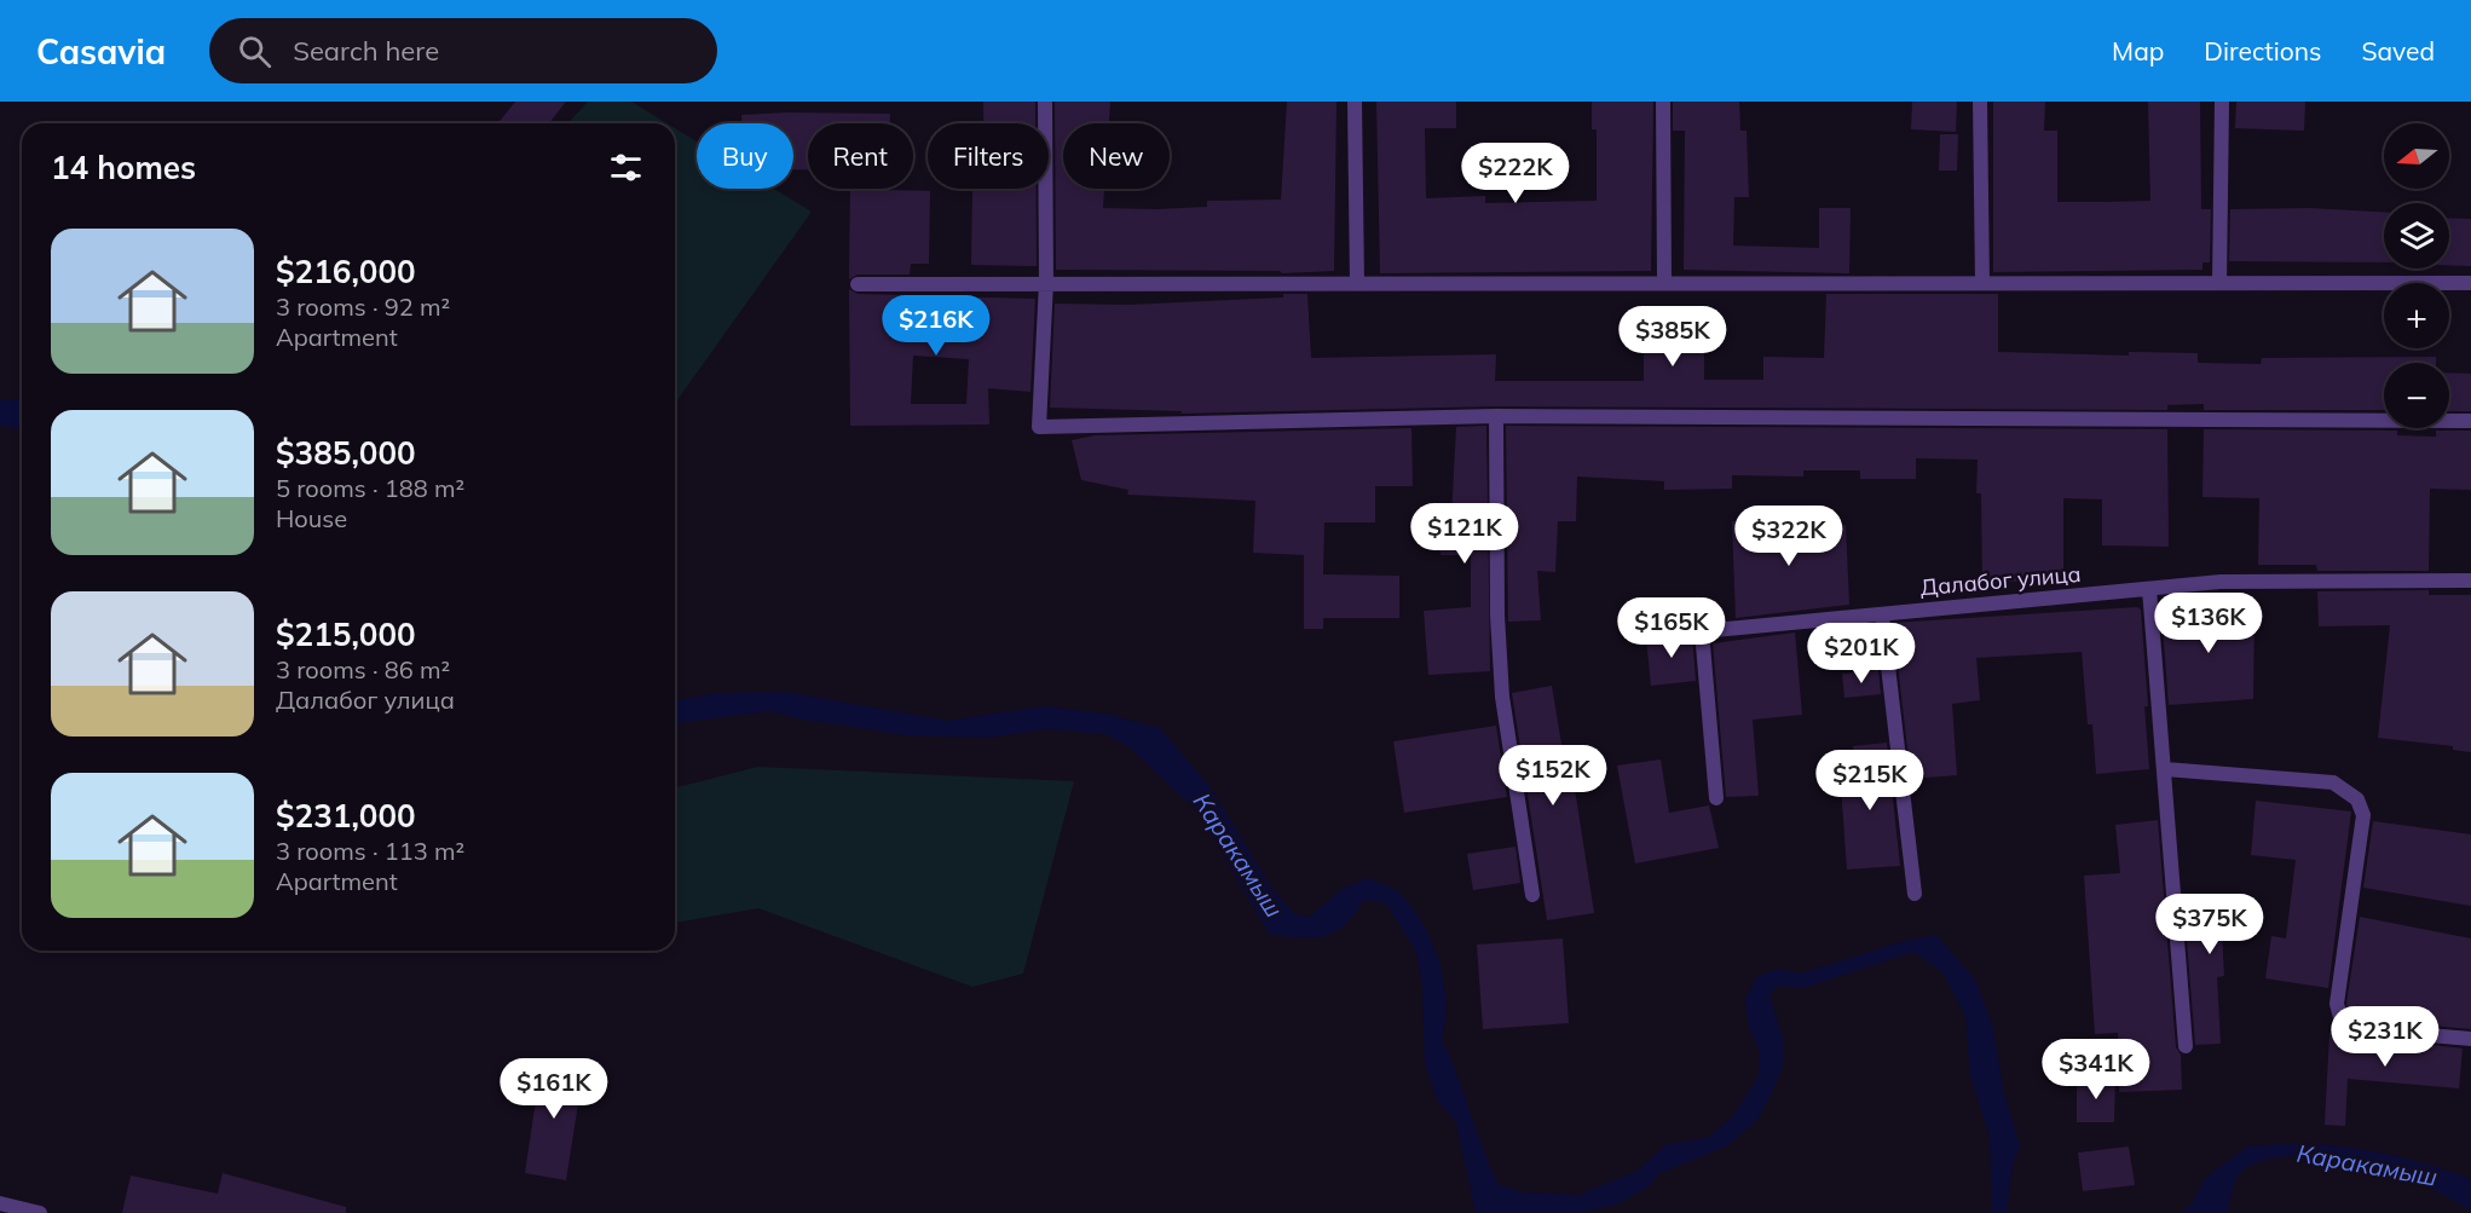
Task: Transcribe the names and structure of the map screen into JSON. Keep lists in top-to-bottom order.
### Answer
{
  "streets": {
    "street": ["Далабог улица"]
  },
  "water": ["Каракамыш"],
  "north": "left",
  "page": {
    "header": "Casavia",
    "search": "Search here",
    "nav": ["Map", "Directions", "Saved"],
    "map_buttons": ["+", "−"],
    "chip": [
      "Buy",
      "Rent",
      "Filters",
      "New"
    ],
    "heading": "14 homes",
    "price": [
      "$222K",
      "$216K",
      "$385K",
      "$121K",
      "$322K",
      "$136K",
      "$165K",
      "$201K",
      "$152K",
      "$215K",
      "$375K",
      "$231K",
      "$341K",
      "$161K"
    ],
    "list": [
      {
        "name": "$216,000",
        "note": "3 rooms · 92 m² · Apartment"
      },
      {
        "name": "$385,000",
        "note": "5 rooms · 188 m² · House"
      },
      {
        "name": "$215,000",
        "note": "3 rooms · 86 m² · Далабог улица"
      },
      {
        "name": "$231,000",
        "note": "3 rooms · 113 m² · Apartment"
      }
    ]
  }
}
